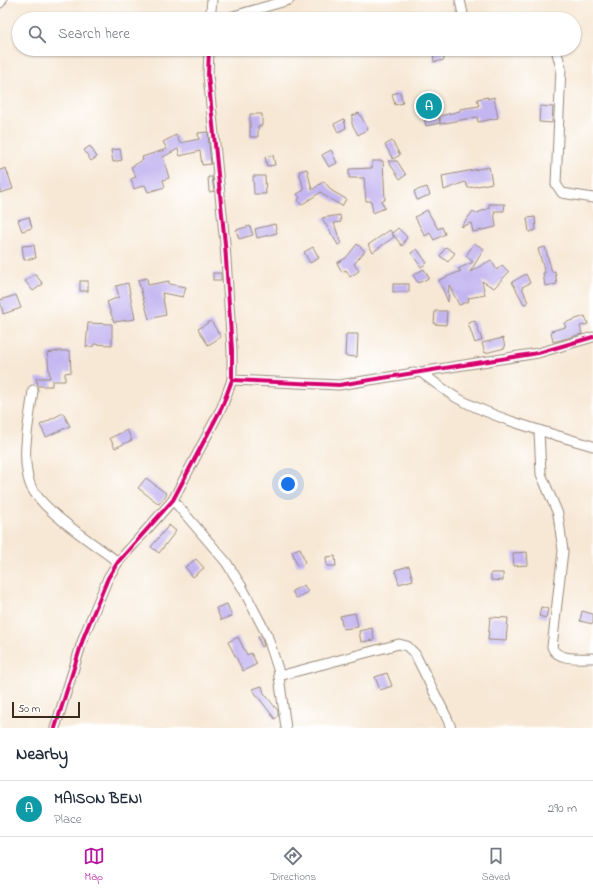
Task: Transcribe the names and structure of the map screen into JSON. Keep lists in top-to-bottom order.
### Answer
{
  "scale_bar": "50 m",
  "page": {
    "search": "Search here",
    "pins": "A",
    "scale": "50 m",
    "heading": "Nearby",
    "list": [
      {
        "mark": "A",
        "name": "MAISON BENI",
        "note": "Place",
        "value": "290 m"
      }
    ],
    "nav": ["Map", "Directions", "Saved"]
  }
}
